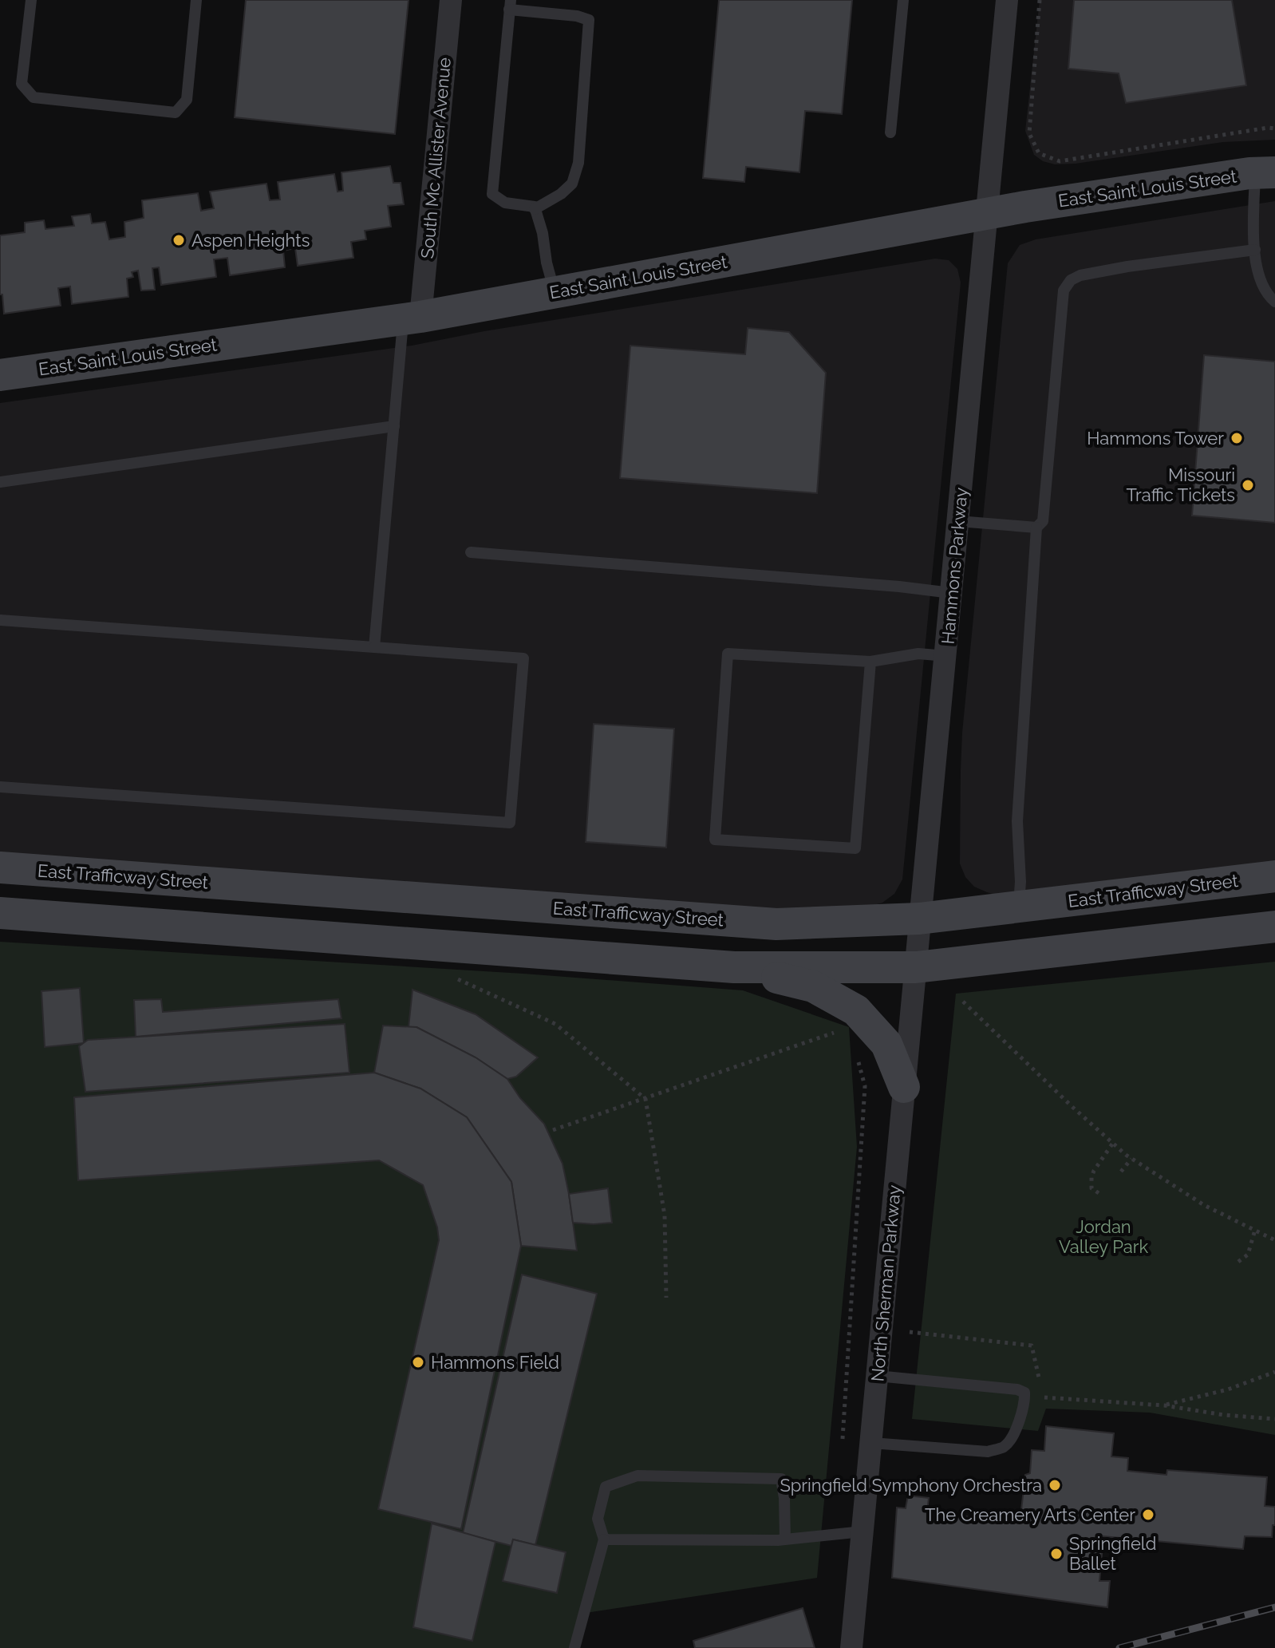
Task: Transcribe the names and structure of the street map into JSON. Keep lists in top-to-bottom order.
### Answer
{
  "streets": {
    "main road": ["East Saint Louis Street", "East Trafficway Street"],
    "street": ["South Mc Allister Avenue", "Hammons Parkway", "North Sherman Parkway"]
  },
  "crossings": [
    ["South Mc Allister Avenue", "East Saint Louis Street"],
    ["East Saint Louis Street", "Hammons Parkway"],
    ["Hammons Parkway", "East Trafficway Street"],
    ["Hammons Parkway", "North Sherman Parkway"],
    ["East Trafficway Street", "North Sherman Parkway"]
  ],
  "parks": ["Jordan Valley Park"],
  "places": [
    "Aspen Heights",
    "Hammons Tower",
    "Missouri Traffic Tickets",
    "Hammons Field",
    "Springfield Symphony Orchestra",
    "The Creamery Arts Center",
    "Springfield Ballet"
  ]
}
